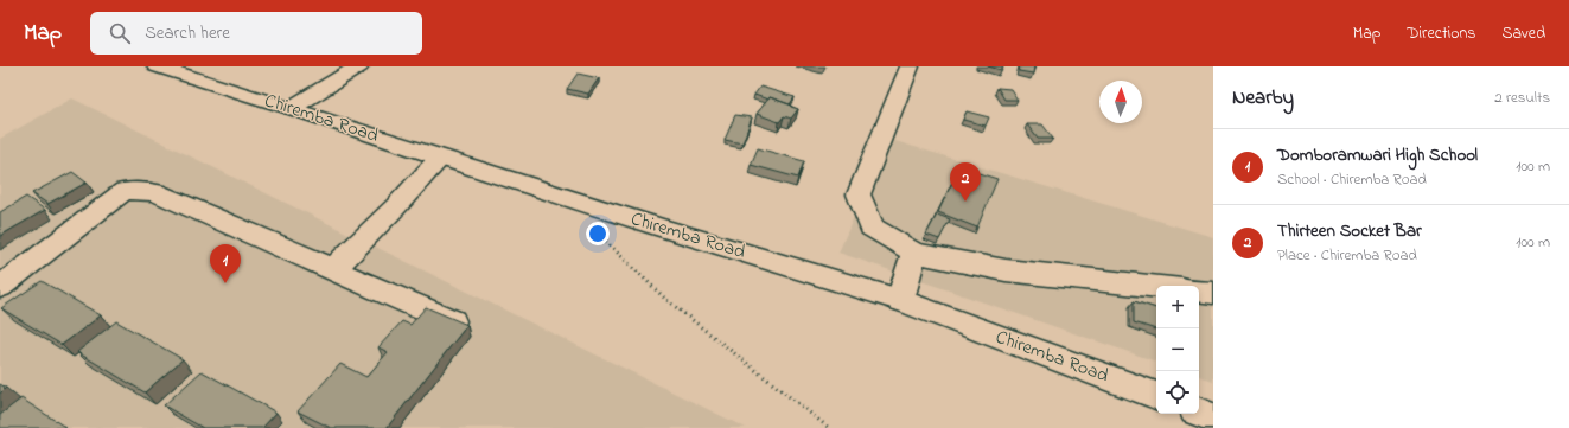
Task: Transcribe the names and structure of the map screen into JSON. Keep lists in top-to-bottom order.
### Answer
{
  "streets": {
    "main road": ["Chiremba Road"]
  },
  "north": "top",
  "page": {
    "header": "Map",
    "search": "Search here",
    "nav": ["Map", "Directions", "Saved"],
    "heading": ["Nearby", "2 results"],
    "list": [
      {
        "mark": "1",
        "name": "Domboramwari High School",
        "note": "School · Chiremba Road",
        "value": "100 m"
      },
      {
        "mark": "2",
        "name": "Thirteen Socket Bar",
        "note": "Place · Chiremba Road",
        "value": "100 m"
      }
    ],
    "pins": ["2", "1"],
    "map_buttons": ["+", "−"]
  }
}
